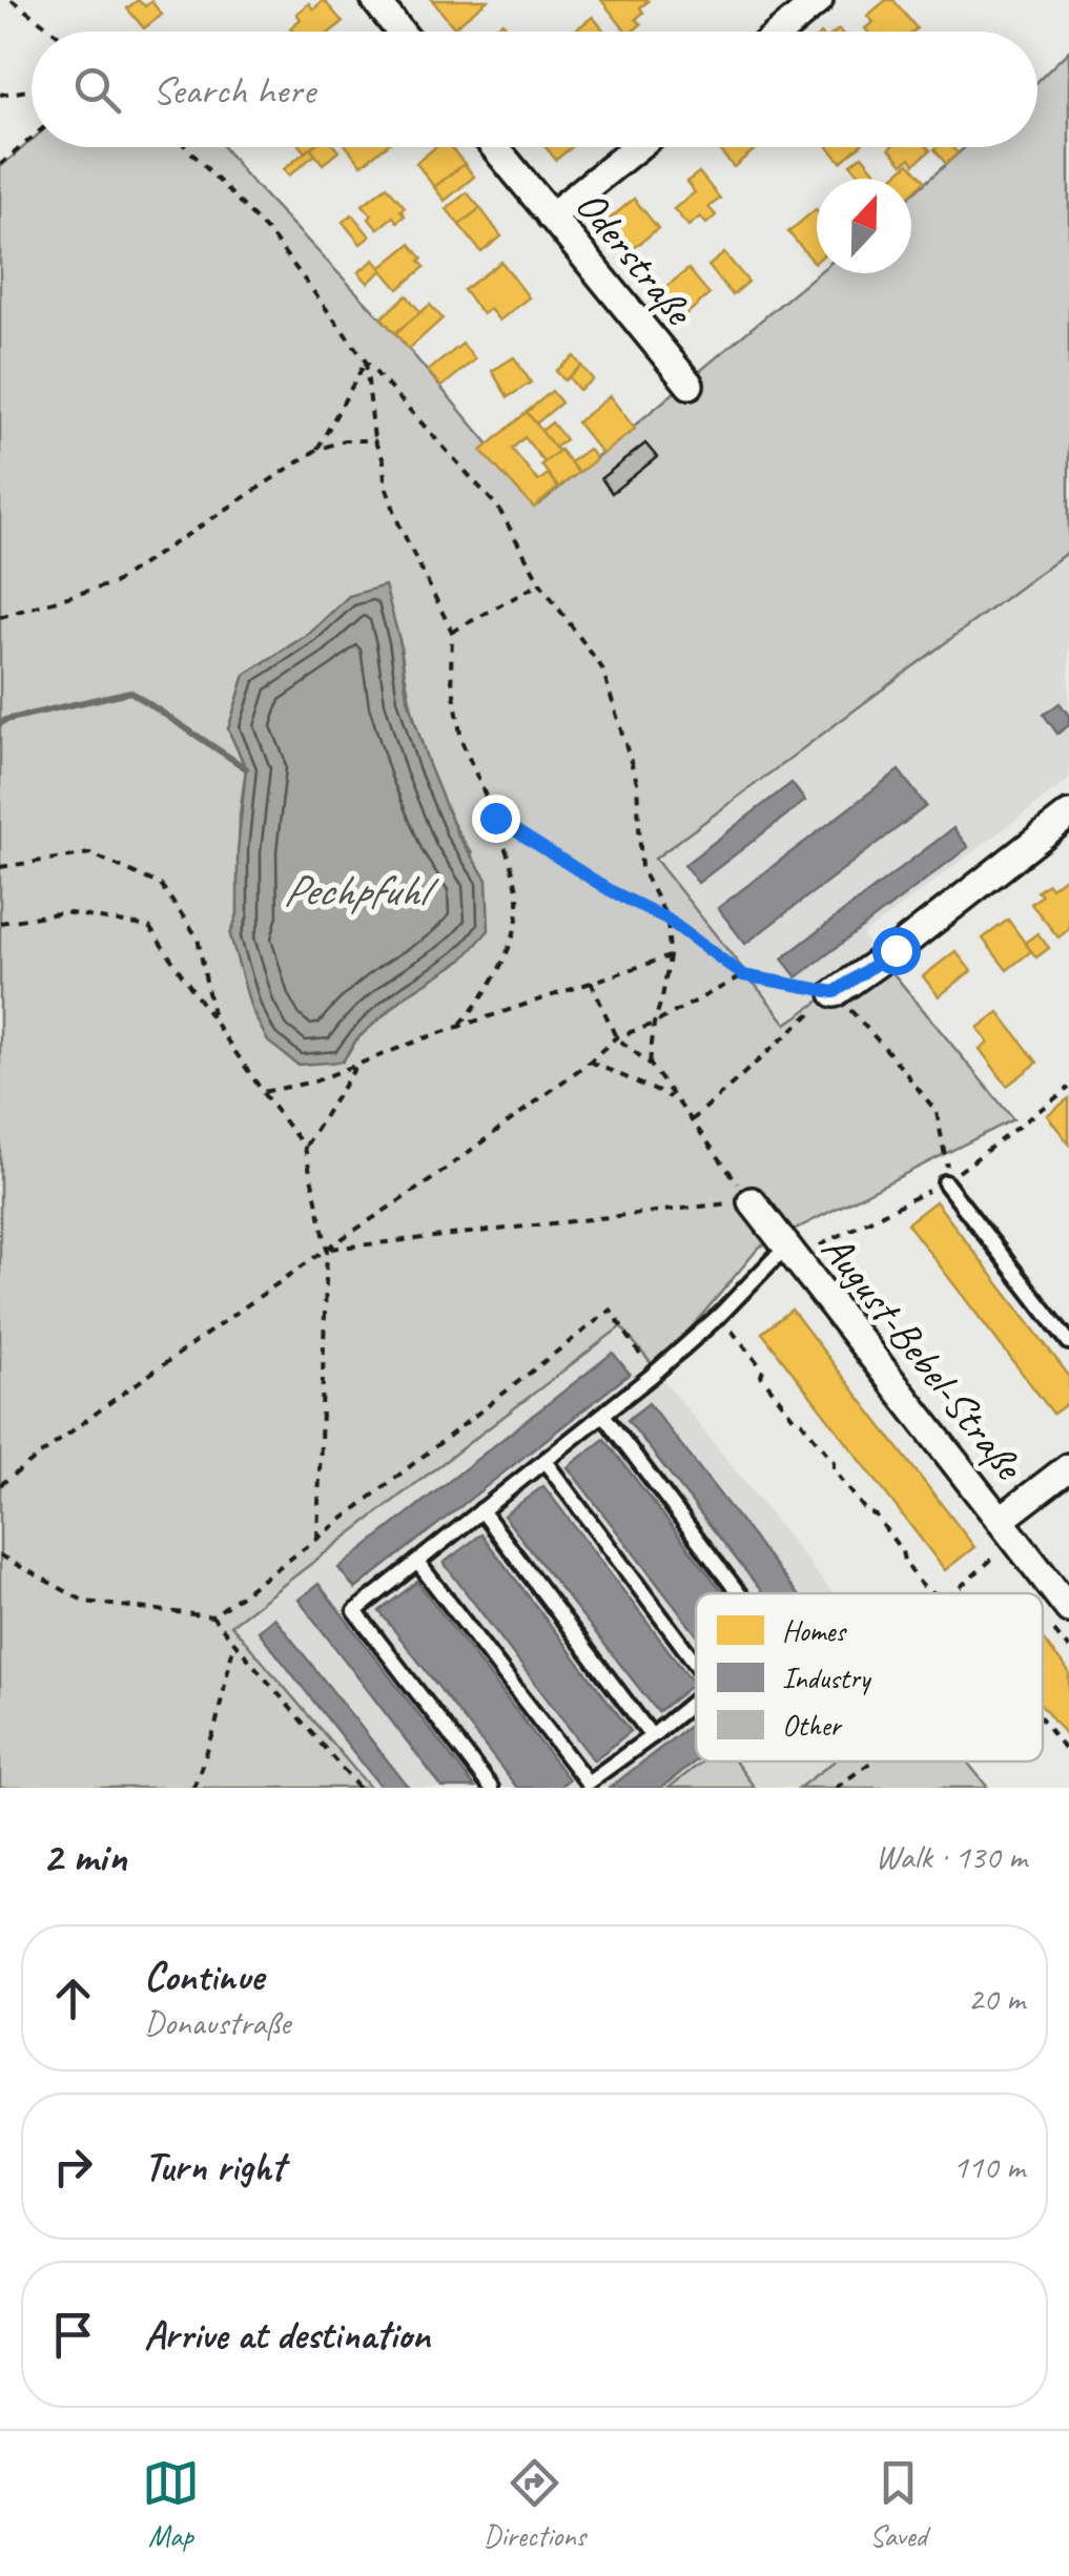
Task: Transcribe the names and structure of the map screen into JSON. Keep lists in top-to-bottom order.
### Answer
{
  "streets": {
    "street": ["Oderstraße", "August-Bebel-Straße"]
  },
  "water": ["Pechpfuhl"],
  "legend": ["Homes", "Industry", "Other"],
  "north": "top",
  "page": {
    "search": "Search here",
    "heading": ["2 min", "Walk · 130 m"],
    "list": [
      ["Continue", "Donaustraße", "20 m"],
      ["Turn right", "110 m"],
      "Arrive at destination"
    ],
    "nav": ["Map", "Directions", "Saved"]
  }
}
